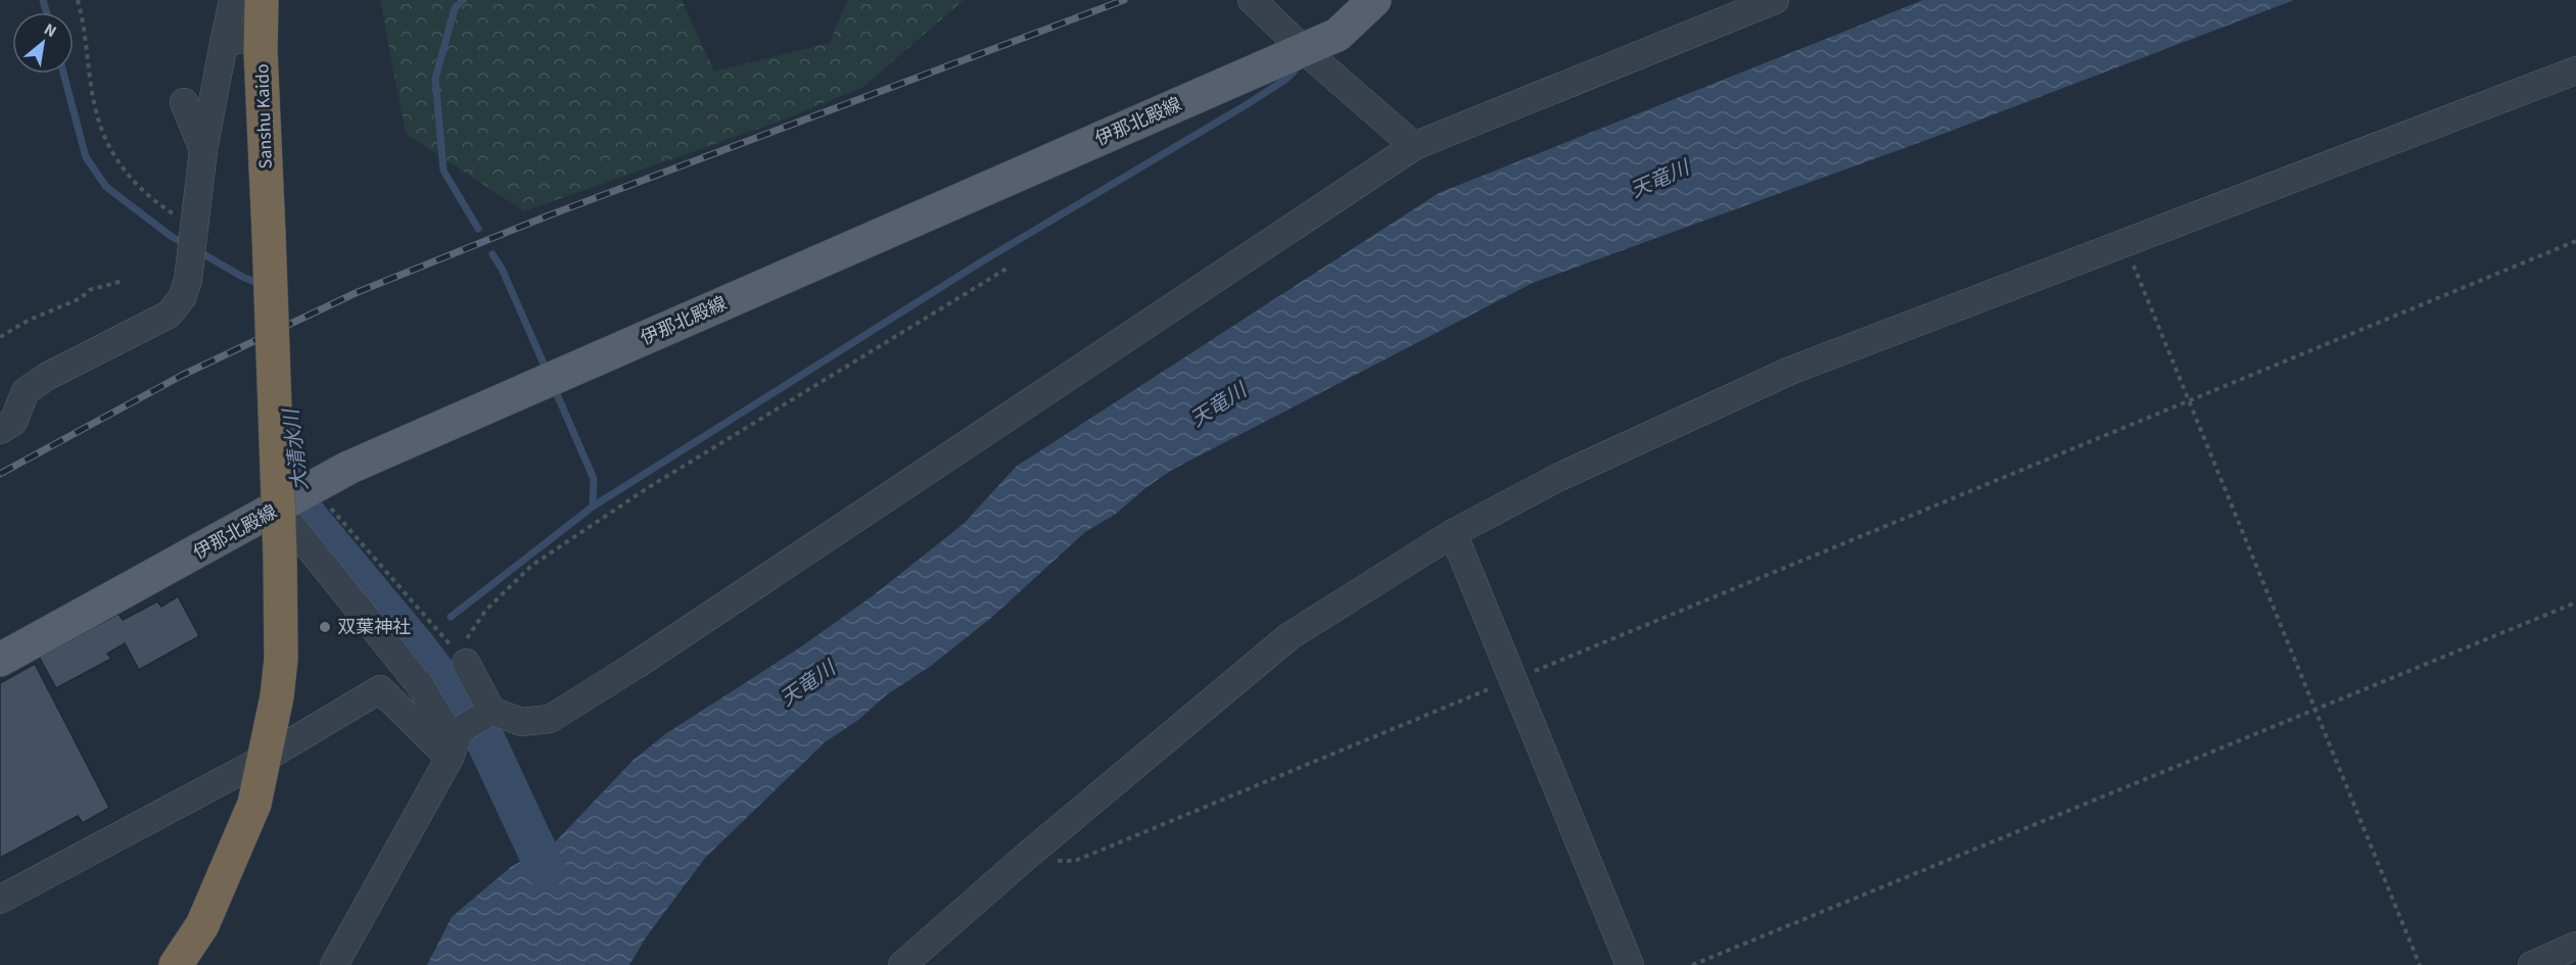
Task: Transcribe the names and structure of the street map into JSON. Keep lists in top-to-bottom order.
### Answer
{
  "streets": {
    "highway": ["Sanshu Kaido"],
    "main road": ["伊那北殿線"]
  },
  "water": ["天竜川", "大清水川"],
  "places": ["双葉神社"],
  "north": "top right"
}
